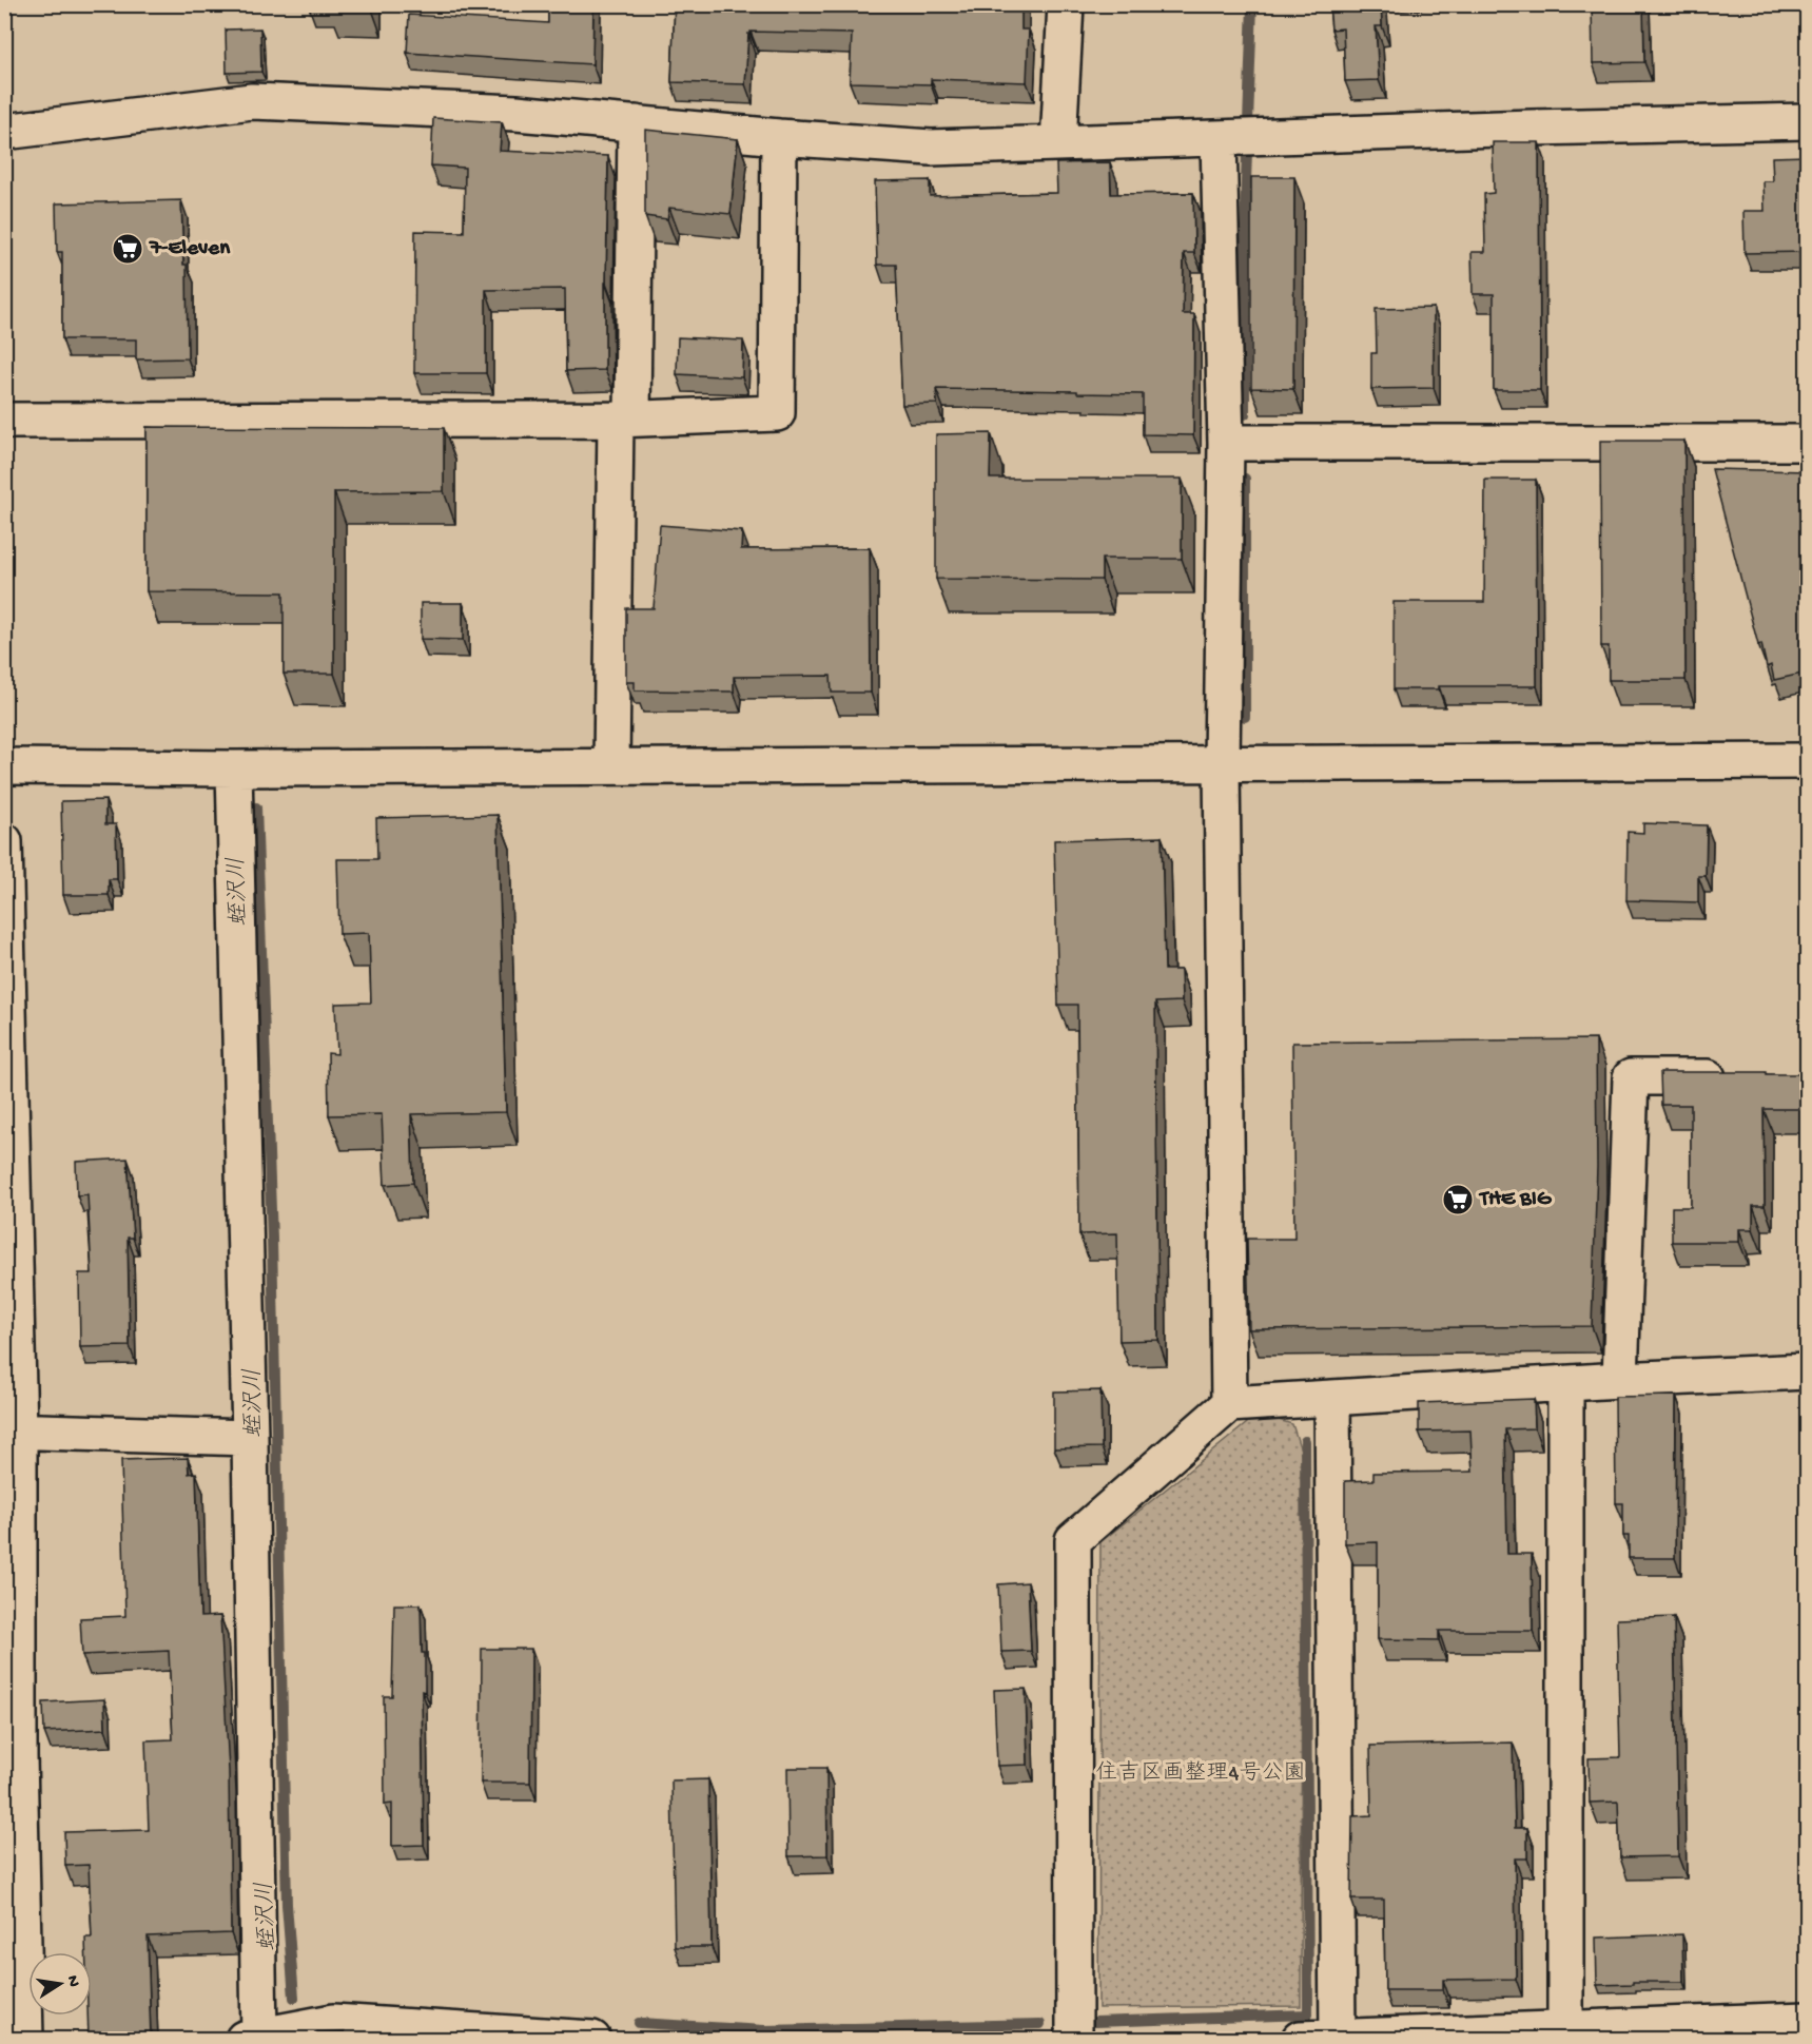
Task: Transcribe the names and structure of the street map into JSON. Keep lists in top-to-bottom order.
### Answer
{
  "water": ["蛭沢川"],
  "parks": ["住吉区画整理4号公園"],
  "places": {
    "supermarket": ["7-Eleven", "THE BIG"]
  },
  "north": "right"
}
